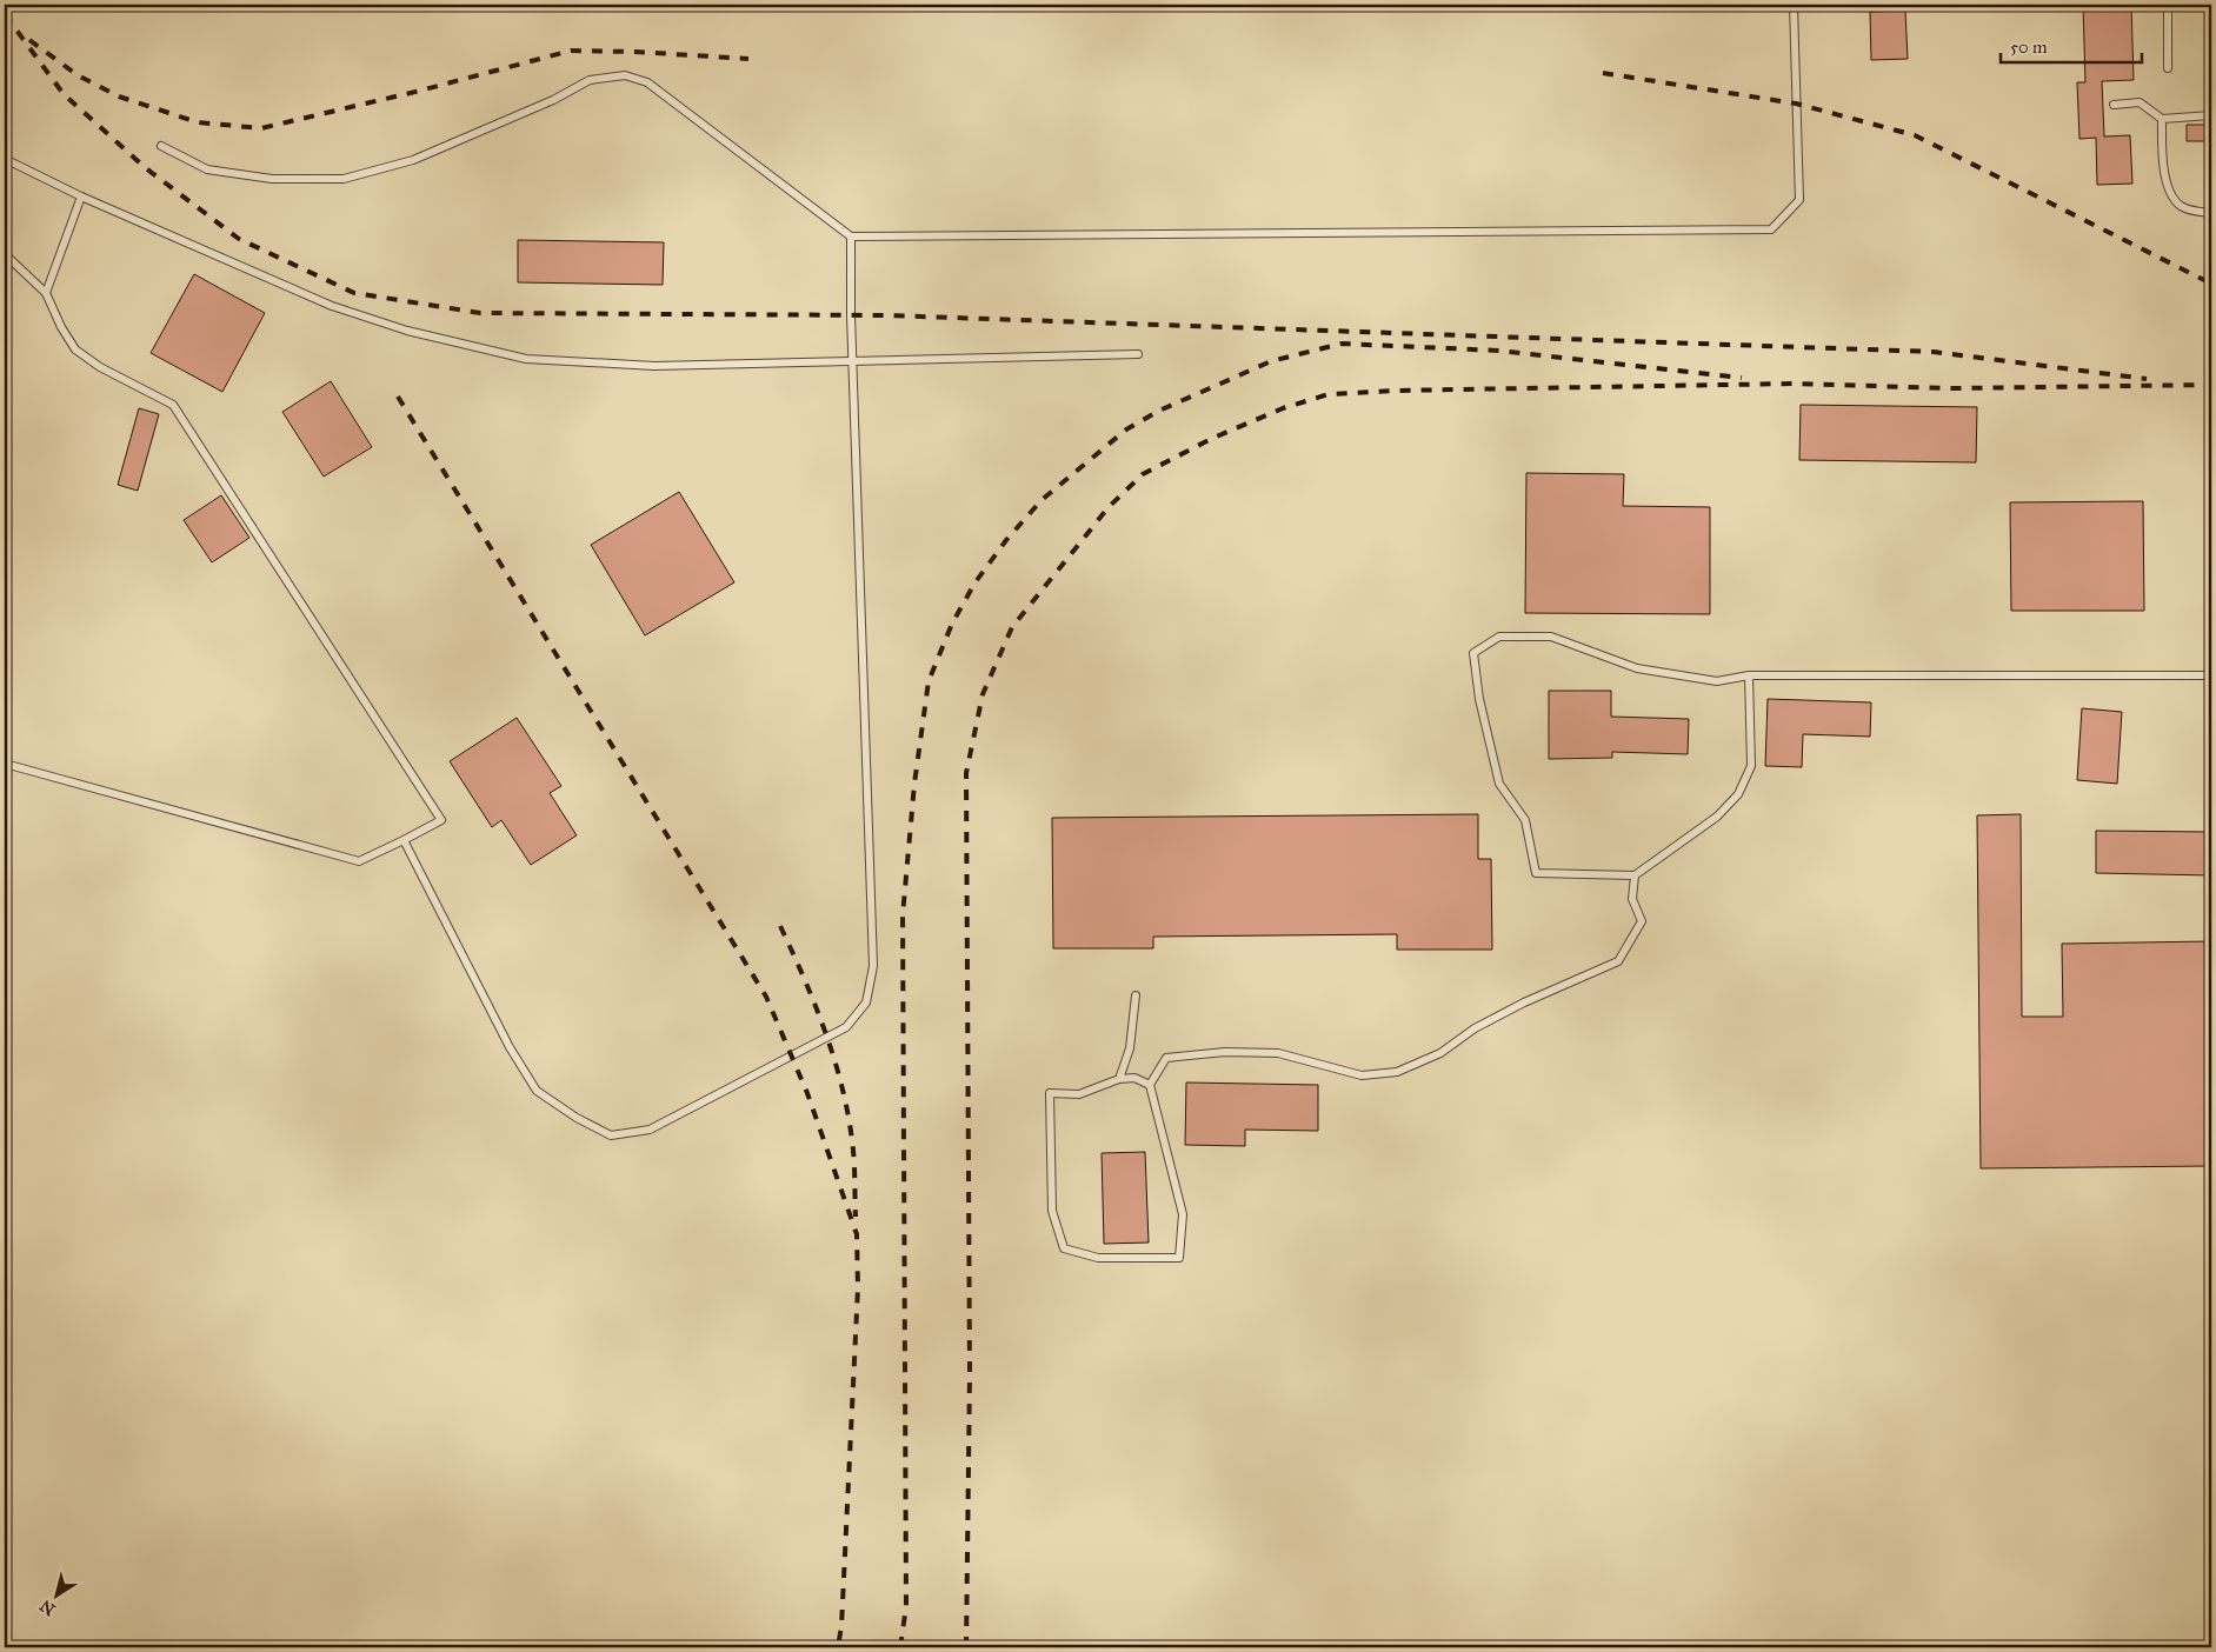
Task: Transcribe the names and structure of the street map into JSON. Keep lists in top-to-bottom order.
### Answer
{
  "scale_bar": "50 m",
  "north": "bottom left"
}
